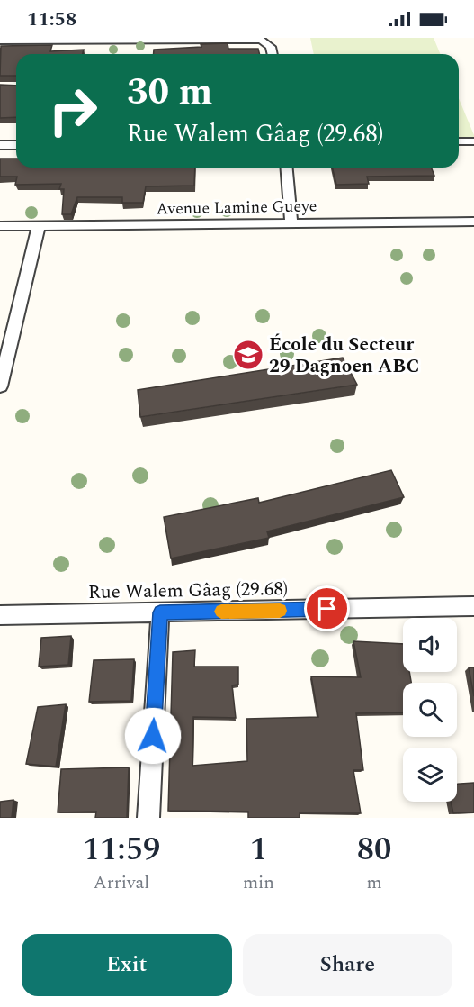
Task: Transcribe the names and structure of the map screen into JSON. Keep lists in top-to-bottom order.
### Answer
{
  "streets": {
    "street": ["Avenue Lamine Gueye", "Rue Walem Gâag (29.68)"]
  },
  "places": {
    "school or university": ["École du Secteur 29 Dagnoen ABC"]
  },
  "page": {
    "status": "11:58",
    "turn": ["30 m", "Rue Walem Gâag (29.68)"],
    "eta": [
      "11:59",
      "Arrival",
      "1",
      "min",
      "80",
      "m"
    ],
    "buttons": ["Exit", "Share"]
  }
}
